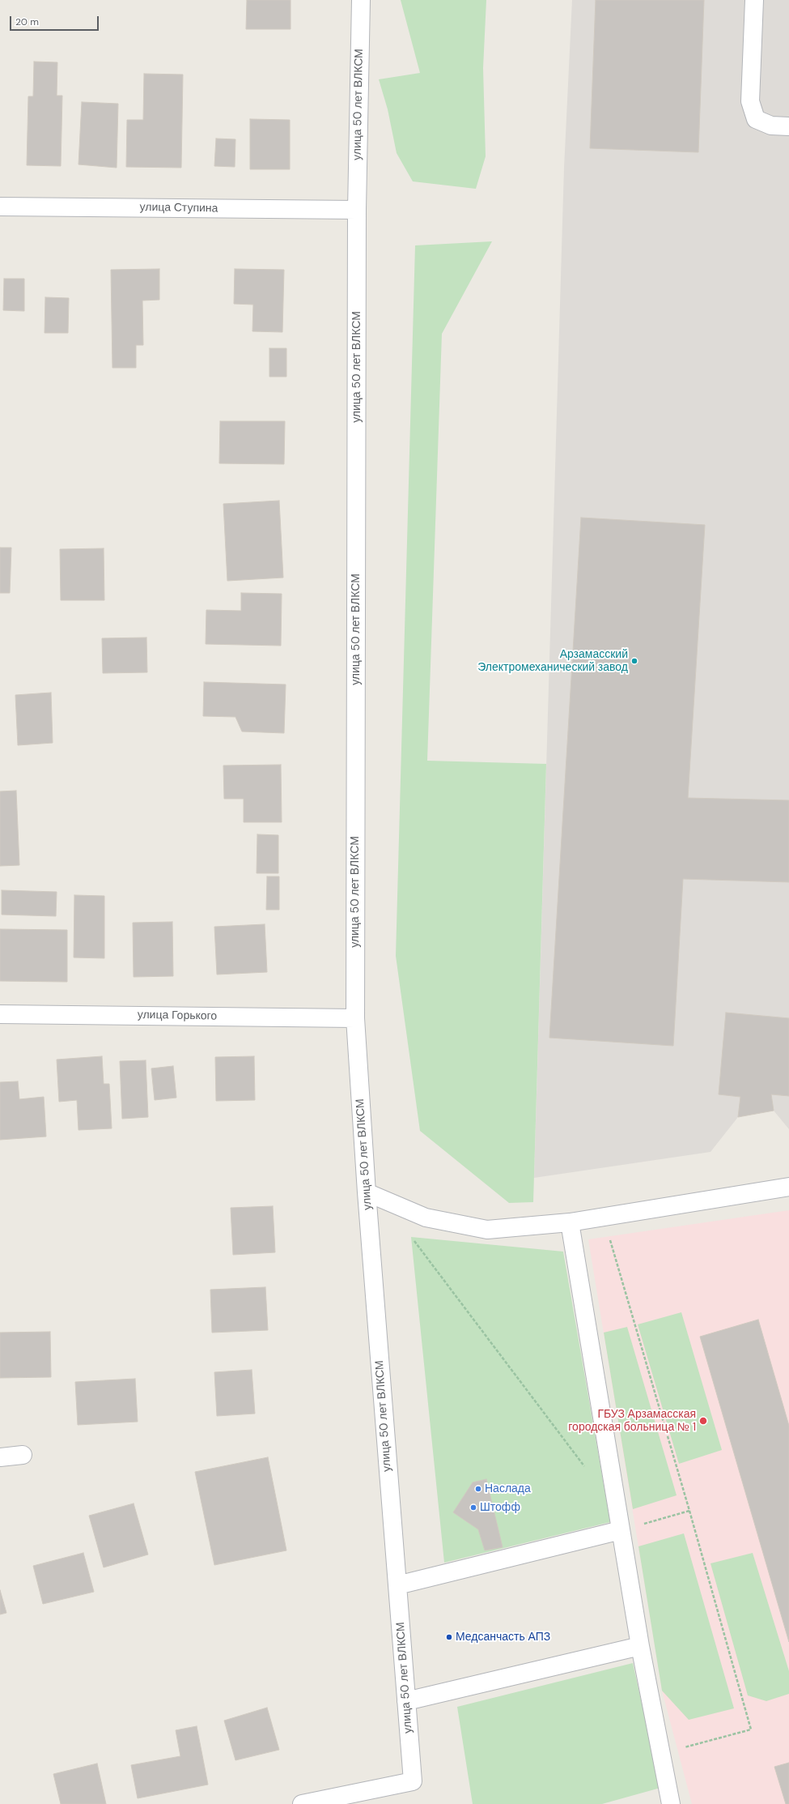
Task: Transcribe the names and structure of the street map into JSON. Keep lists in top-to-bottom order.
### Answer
{
  "streets": {
    "street": ["улица 50 лет ВЛКСМ", "улица Ступина", "улица Горького"]
  },
  "crossings": [
    ["улица 50 лет ВЛКСМ", "улица Ступина"],
    ["улица 50 лет ВЛКСМ", "улица Горького"]
  ],
  "places": [
    "Арзамасский Электромеханический завод",
    "ГБУЗ Арзамасская городская больница № 1",
    "Наслада",
    "Штофф",
    "Медсанчасть АПЗ"
  ],
  "scale_bar": "20 m"
}
